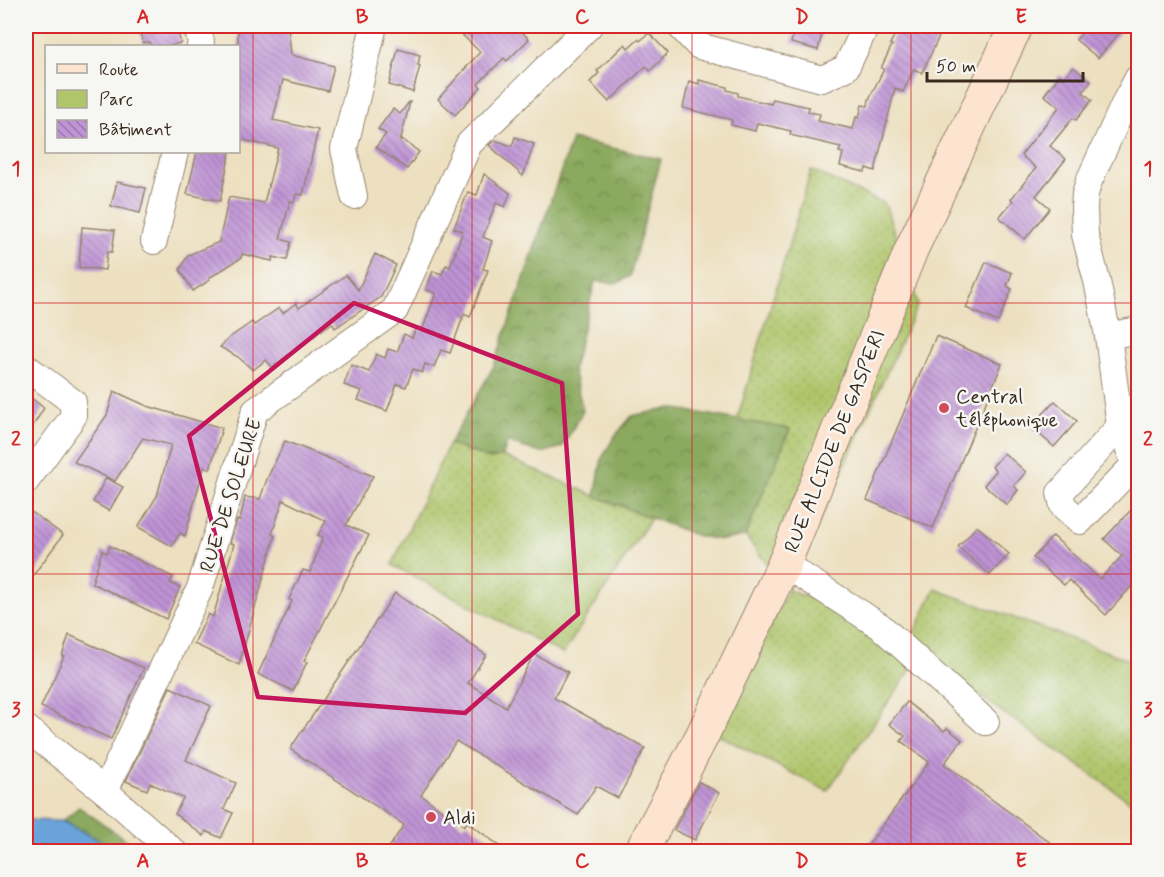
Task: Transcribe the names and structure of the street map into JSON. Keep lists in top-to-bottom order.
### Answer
{
  "streets": {
    "main road": ["RUE ALCIDE DE GASPERI"],
    "street": ["RUE DE SOLEURE"]
  },
  "places": ["Central téléphonique", "Aldi"],
  "legend": ["Route", "Parc", "Bâtiment"],
  "scale_bar": "50 m",
  "grid": {
    "columns": [
      "A",
      "B",
      "C",
      "D",
      "E"
    ],
    "rows": ["1", "2", "3"]
  }
}
